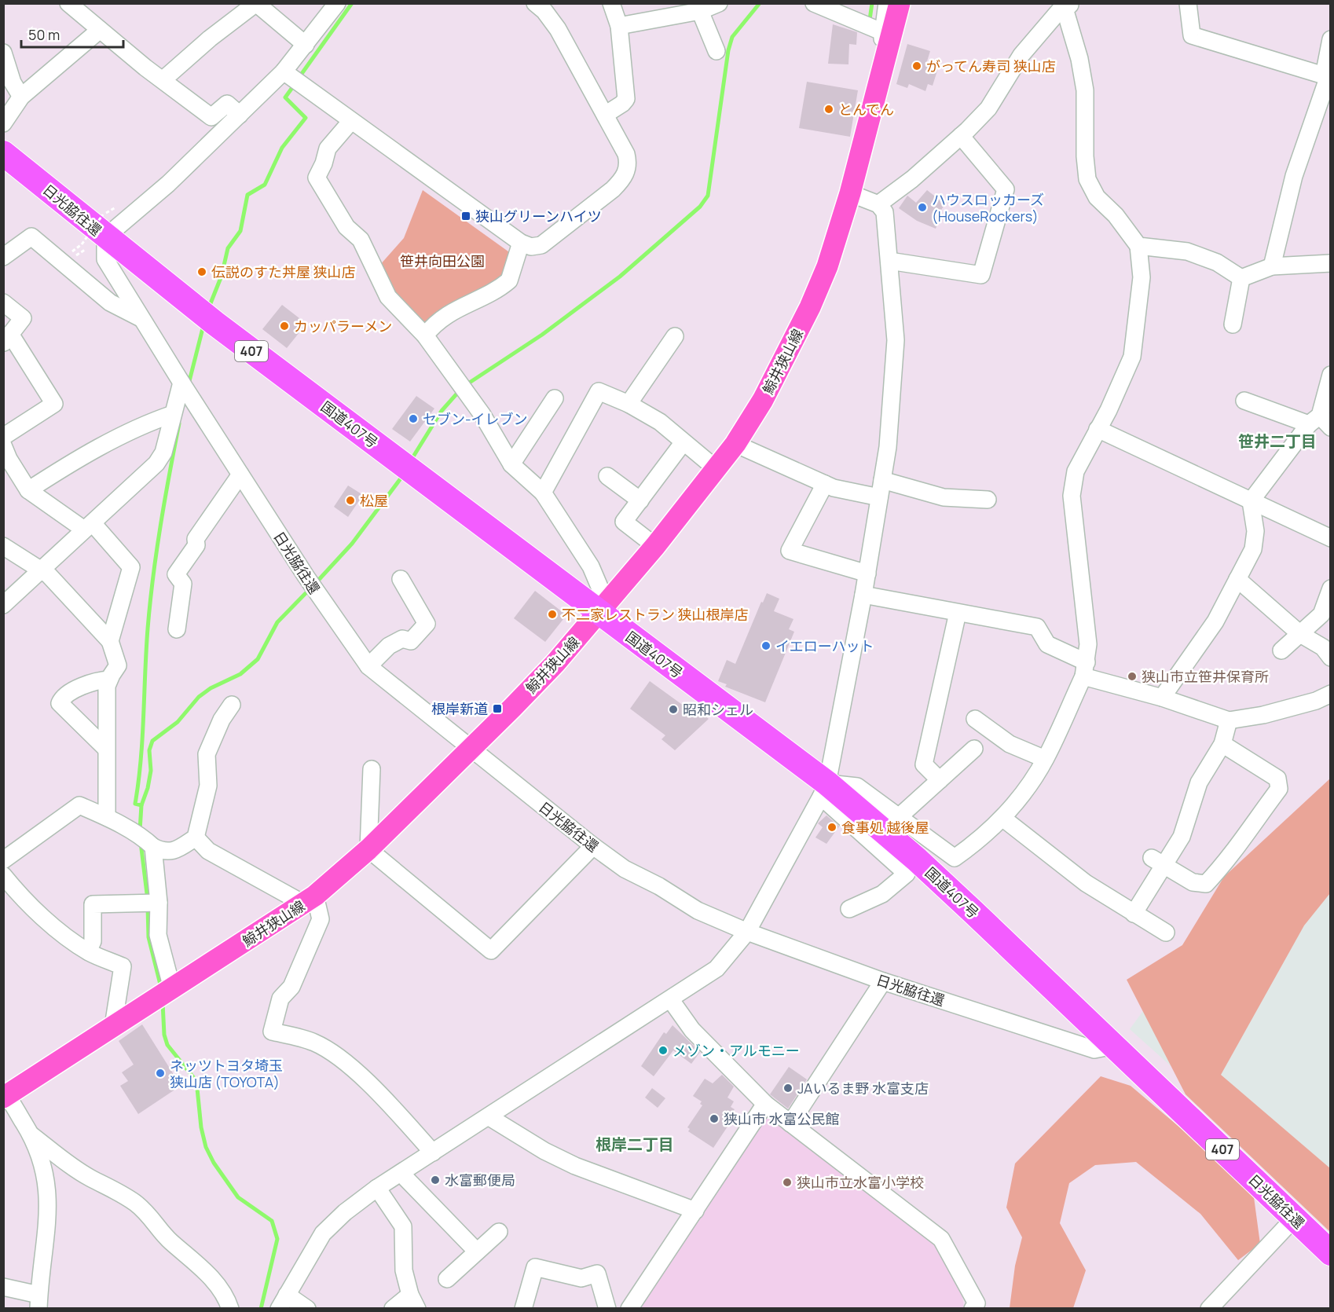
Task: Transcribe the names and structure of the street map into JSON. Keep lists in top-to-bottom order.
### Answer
{
  "streets": {
    "highway": ["日光脇往還", "407", "国道407号"],
    "main road": ["鯨井狭山線"]
  },
  "crossings": [
    ["日光脇往還", "鯨井狭山線"],
    ["日光脇往還", "国道407号"],
    ["鯨井狭山線", "国道407号"]
  ],
  "districts": ["笹井二丁目", "根岸二丁目"],
  "parks": ["笹井向田公園"],
  "places": {
    "other": [
      "がってん寿司 狭山店",
      "とんでん",
      "ハウスロッカーズ (HouseRockers)",
      "伝説のすた丼屋 狭山店",
      "カッパラーメン",
      "セブン-イレブン",
      "松屋",
      "不二家レストラン 狭山根岸店",
      "イエローハット",
      "狭山市立笹井保育所",
      "昭和シェル",
      "食事処 越後屋",
      "メゾン・アルモニー",
      "ネッツトヨタ埼玉 狭山店 (TOYOTA)",
      "JAいるま野 水富支店",
      "狭山市 水富公民館",
      "水富郵便局",
      "狭山市立水富小学校"
    ],
    "transit": ["狭山グリーンハイツ", "根岸新道"]
  },
  "scale_bar": "50 m"
}
